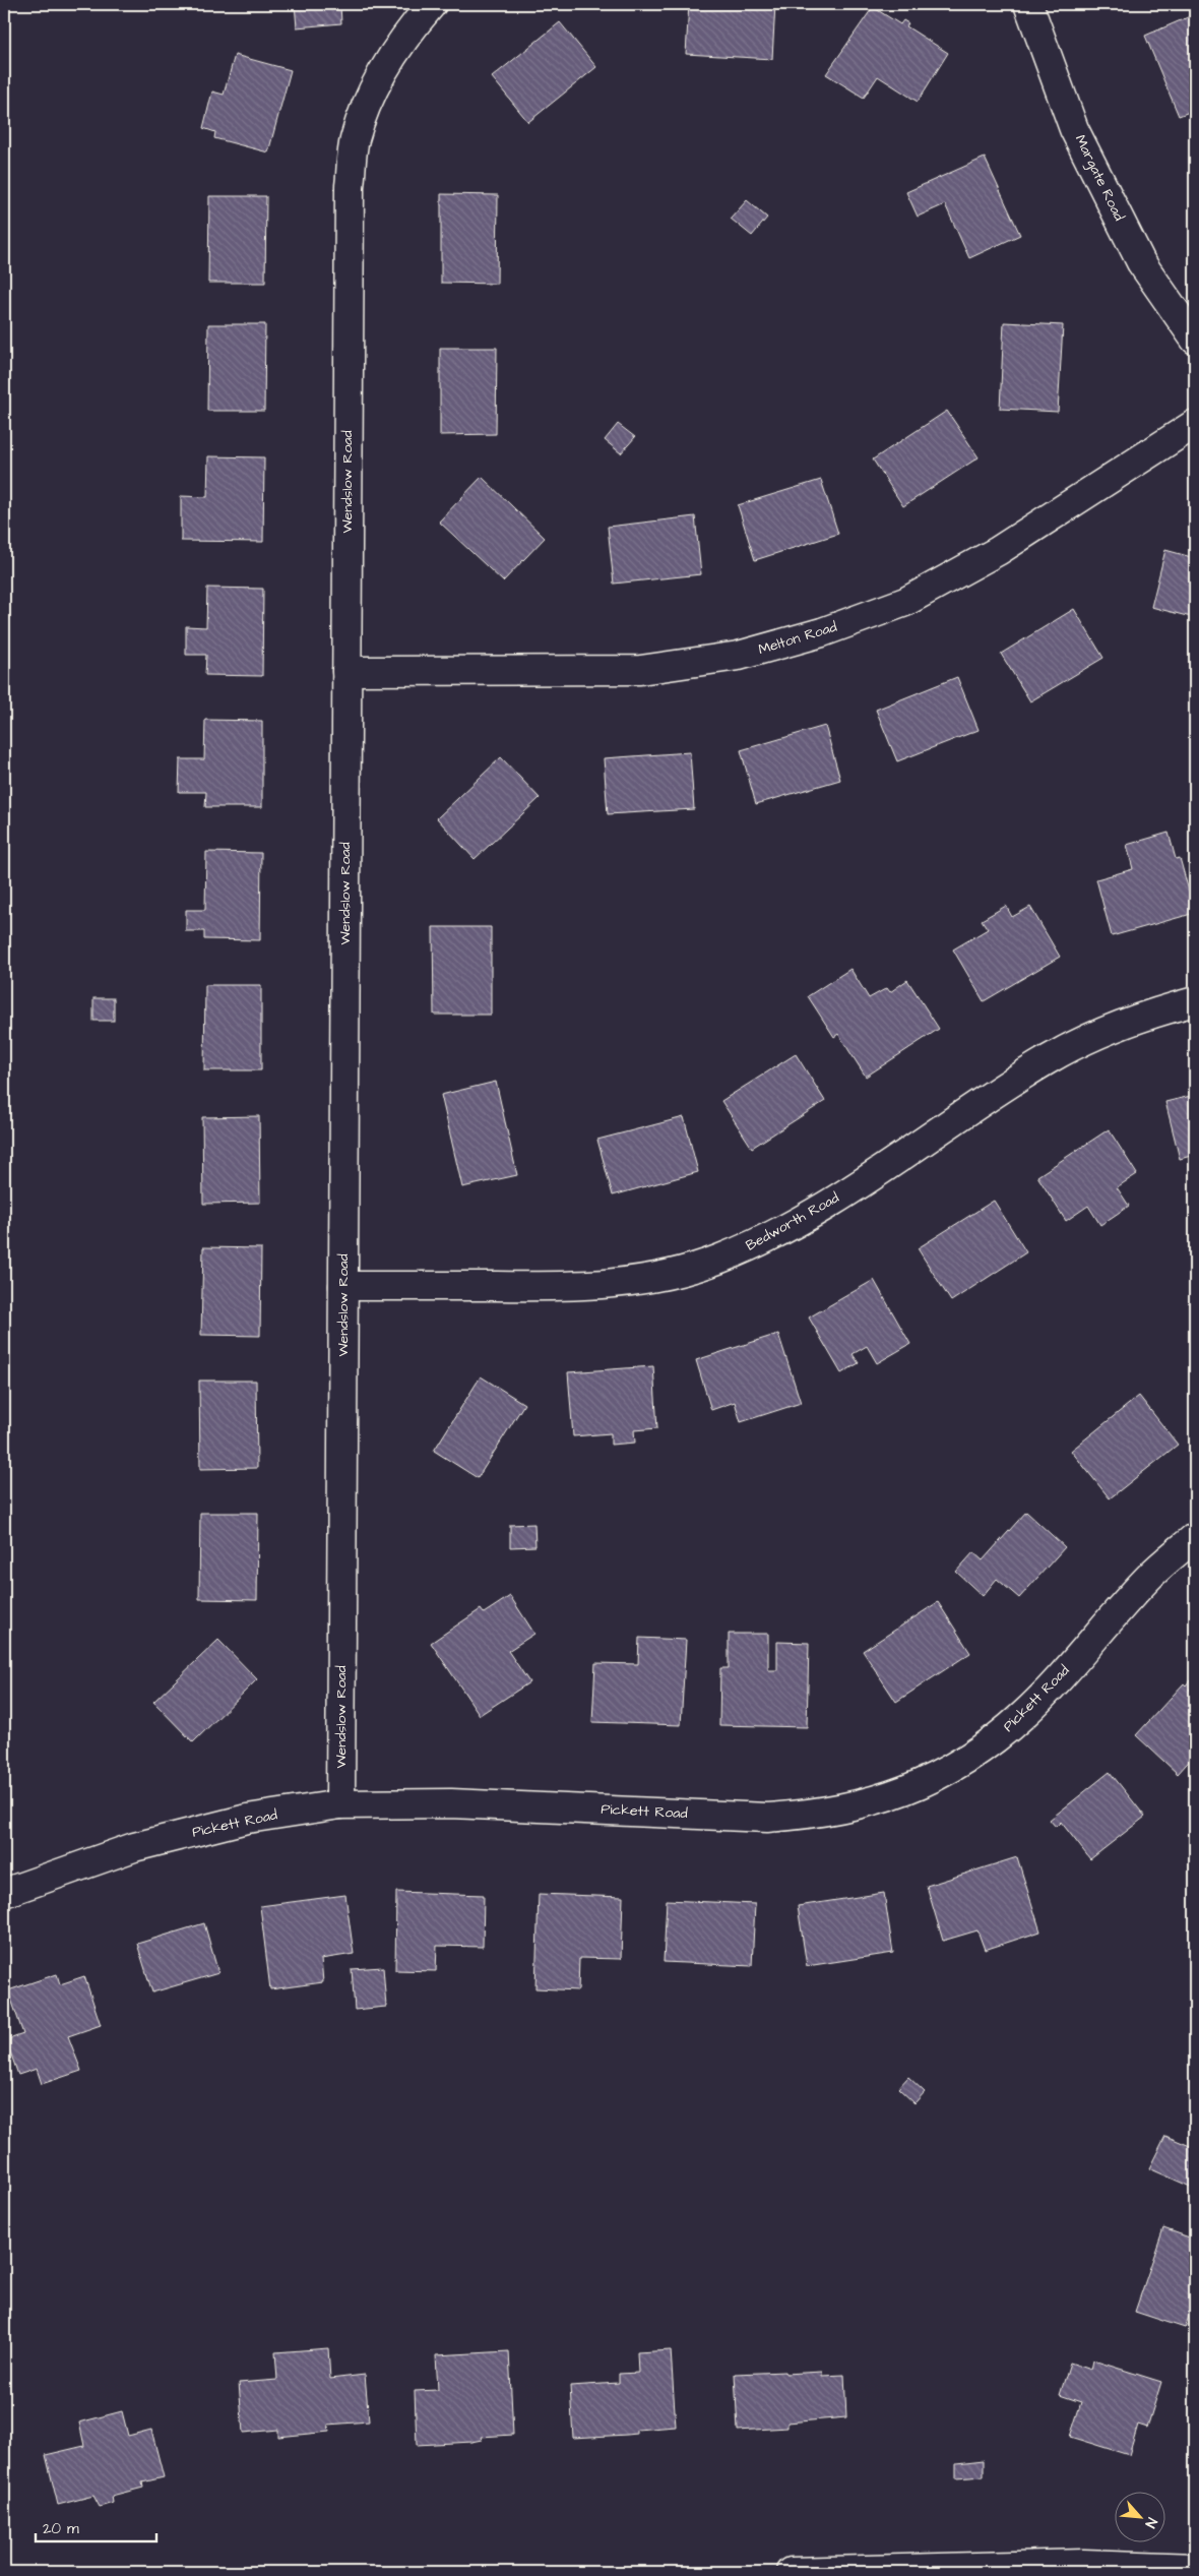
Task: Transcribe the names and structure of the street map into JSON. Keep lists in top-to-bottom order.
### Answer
{
  "streets": {
    "street": [
      "Margate Road",
      "Wendslow Road",
      "Melton Road",
      "Bedworth Road",
      "Pickett Road"
    ]
  },
  "crossings": [
    ["Wendslow Road", "Melton Road"],
    ["Wendslow Road", "Bedworth Road"],
    ["Wendslow Road", "Pickett Road"]
  ],
  "scale_bar": "20 m",
  "north": "bottom right"
}
